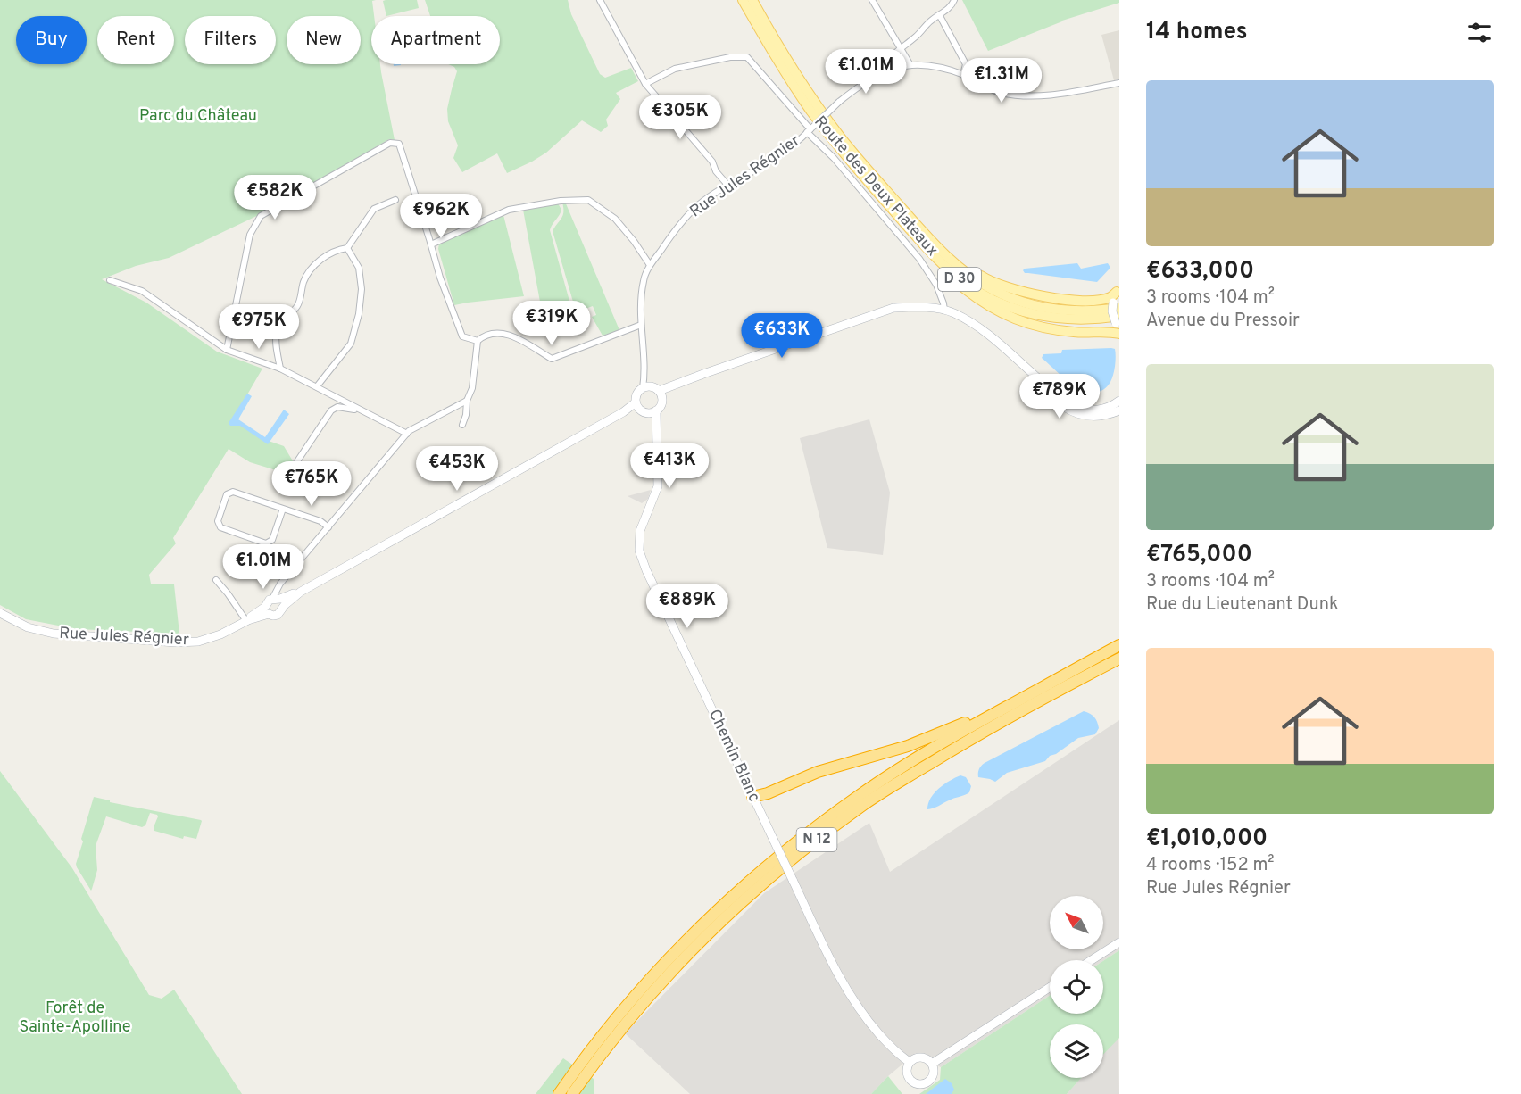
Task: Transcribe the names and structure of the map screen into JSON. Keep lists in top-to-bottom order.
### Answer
{
  "streets": {
    "highway": ["N 12"],
    "main road": ["Route des Deux Plateaux", "D 30"],
    "street": ["Rue Jules Régnier", "Chemin Blanc"]
  },
  "parks": ["Parc du Château", "Forêt de Sainte-Apolline"],
  "north": "top left",
  "page": {
    "heading": "14 homes",
    "chip": [
      "Buy",
      "Rent",
      "Filters",
      "New",
      "Apartment"
    ],
    "price": [
      "€1.01M",
      "€1.31M",
      "€305K",
      "€582K",
      "€962K",
      "€319K",
      "€975K",
      "€633K",
      "€789K",
      "€413K",
      "€453K",
      "€765K",
      "€1.01M",
      "€889K"
    ],
    "list": [
      {
        "name": "€633,000",
        "note": "3 rooms · 104 m² · Avenue du Pressoir"
      },
      {
        "name": "€765,000",
        "note": "3 rooms · 104 m² · Rue du Lieutenant Dunk"
      },
      {
        "name": "€1,010,000",
        "note": "4 rooms · 152 m² · Rue Jules Régnier"
      }
    ]
  }
}
